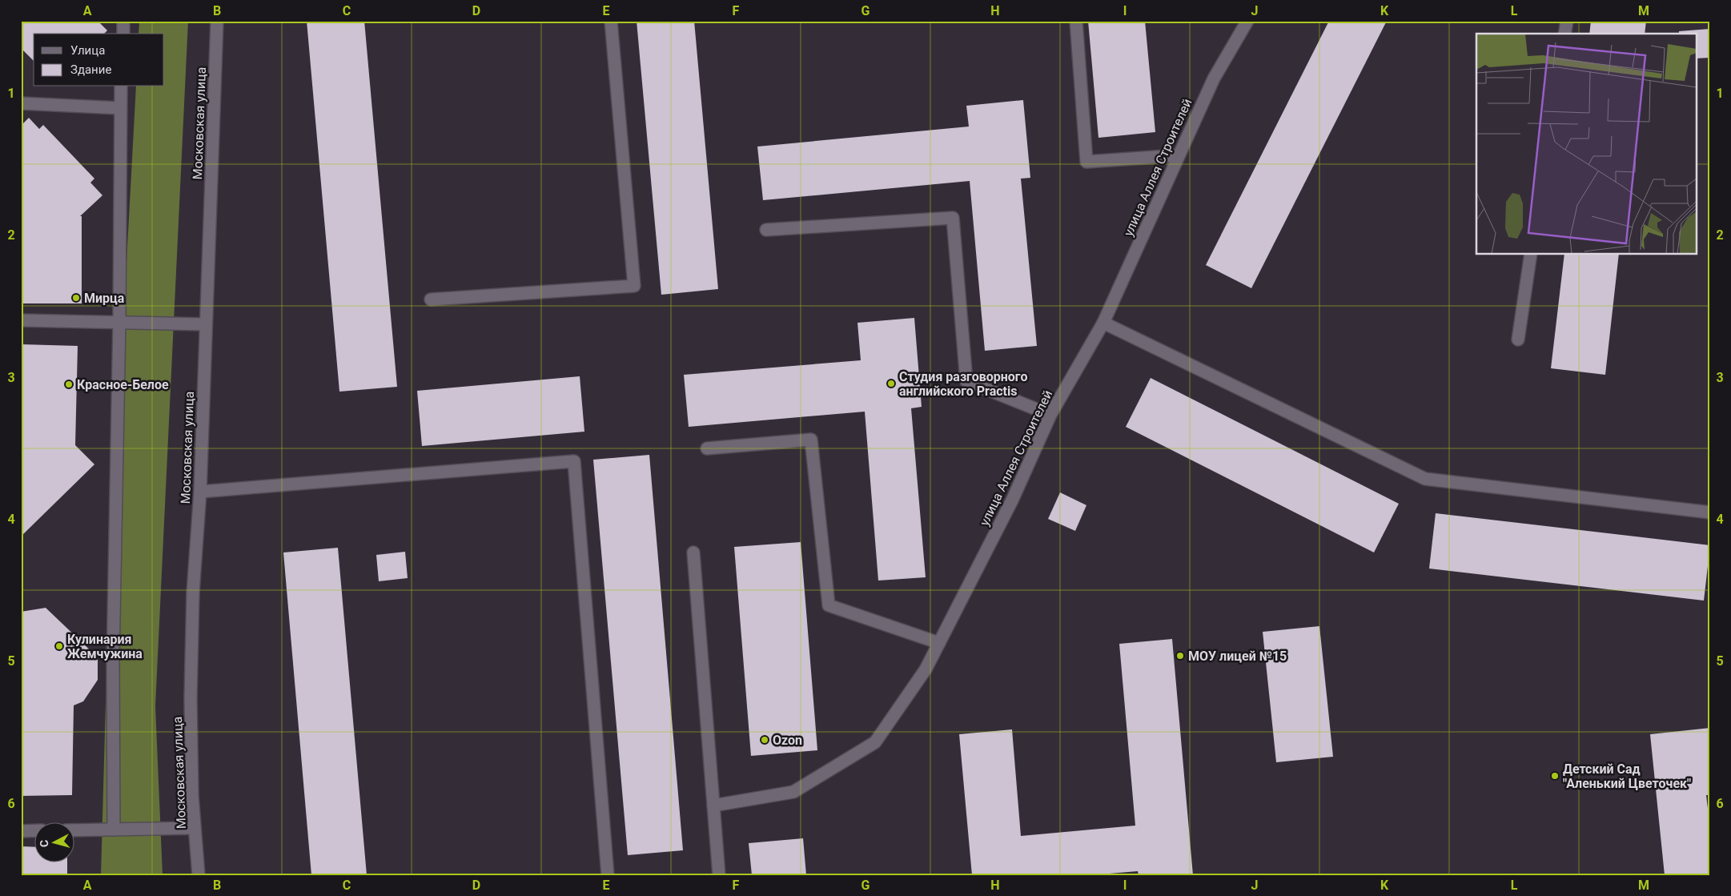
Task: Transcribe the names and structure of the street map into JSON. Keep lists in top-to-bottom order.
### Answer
{
  "streets": {
    "street": ["Московская улица", "улица Аллея Строителей"]
  },
  "places": [
    "Мирца",
    "Студия разговорного английского Practis",
    "Красное-Белое",
    "Кулинария Жемчужина",
    "МОУ лицей №15",
    "Ozon",
    "Детский Сад \"Аленький Цветочек\""
  ],
  "legend": ["Улица", "Здание"],
  "north": "left",
  "grid": {
    "columns": [
      "A",
      "B",
      "C",
      "D",
      "E",
      "F",
      "G",
      "H",
      "I",
      "J",
      "K",
      "L",
      "M"
    ],
    "rows": [
      "1",
      "2",
      "3",
      "4",
      "5",
      "6"
    ]
  }
}
